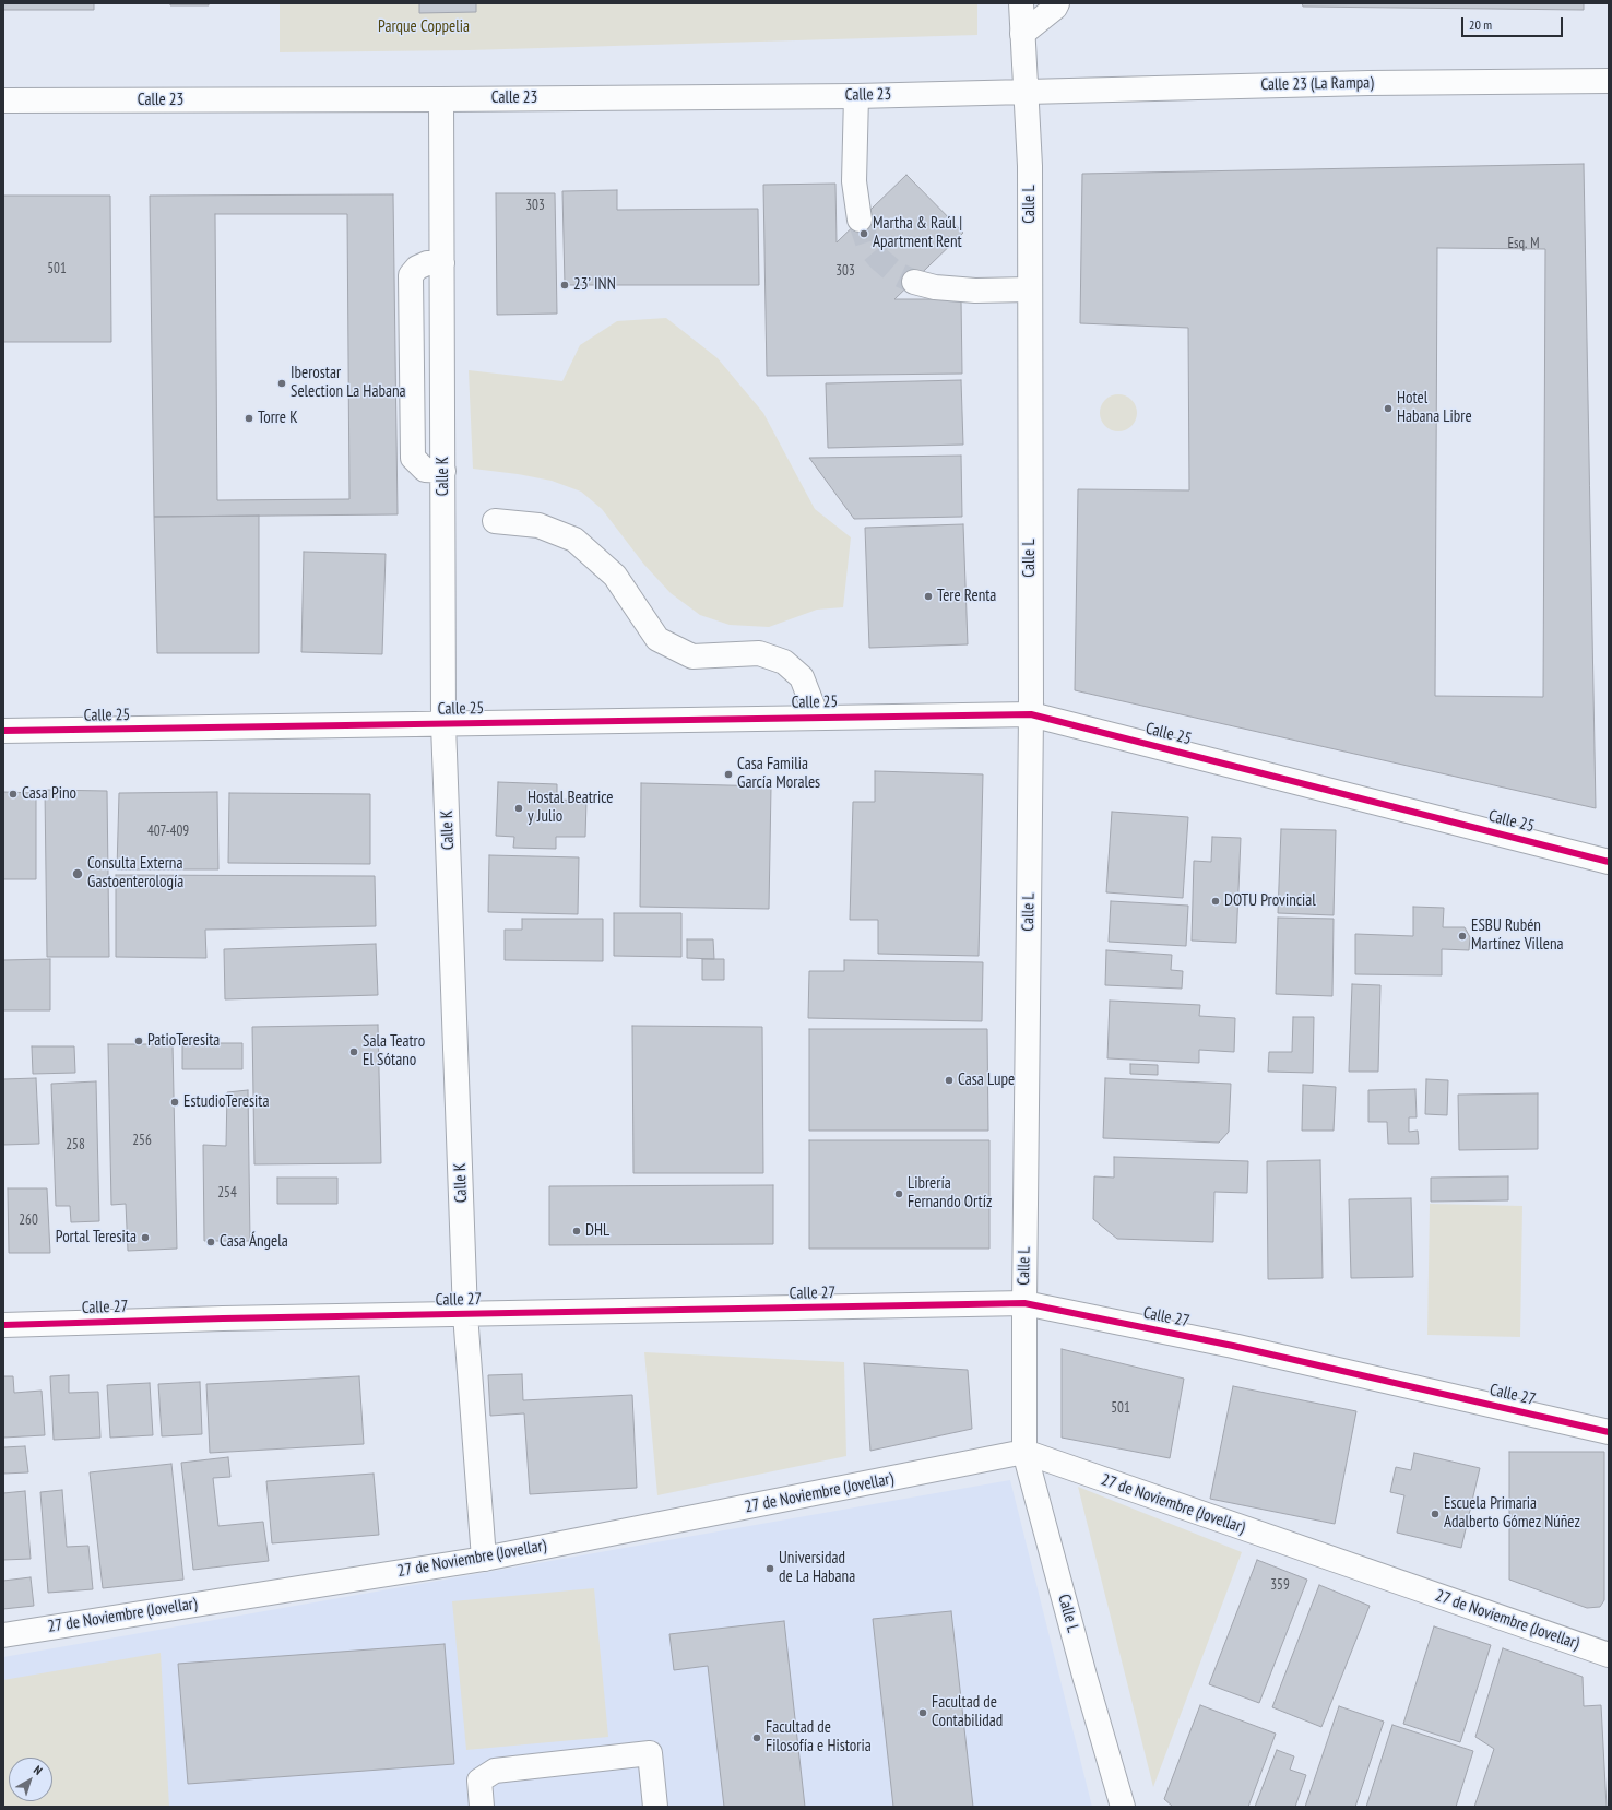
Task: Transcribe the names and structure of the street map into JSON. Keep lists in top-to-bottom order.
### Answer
{
  "streets": {
    "street": [
      "Calle 23 (La Rampa)",
      "Calle 23",
      "Calle L",
      "Calle K",
      "Calle 25",
      "Calle 27",
      "27 de Noviembre (Jovellar)"
    ]
  },
  "crossings": [
    ["Calle 23 (La Rampa)", "Calle 23"],
    ["Calle 23 (La Rampa)", "Calle L"],
    ["Calle 23", "Calle L"],
    ["Calle 23", "Calle K"],
    ["Calle L", "Calle 25"],
    ["Calle L", "Calle 27"],
    ["Calle L", "27 de Noviembre (Jovellar)"],
    ["Calle K", "Calle 25"],
    ["Calle K", "Calle 27"],
    ["Calle K", "27 de Noviembre (Jovellar)"]
  ],
  "parks": ["Parque Coppelia"],
  "places": [
    "Martha & Raúl | Apartment Rent",
    "23’ INN",
    "Iberostar Selection La Habana",
    "Hotel Habana Libre",
    "Torre K",
    "Tere Renta",
    "Casa Familia García Morales",
    "Casa Pino",
    "Hostal Beatrice y Julio",
    "Consulta Externa Gastoenterología",
    "DOTU Provincial",
    "ESBU Rubén Martínez Villena",
    "PatioTeresita",
    "Sala Teatro El Sótano",
    "Casa Lupe",
    "EstudioTeresita",
    "Librería Fernando Ortíz",
    "DHL",
    "Portal Teresita",
    "Casa Ángela",
    "Escuela Primaria Adalberto Gómez Núñez",
    "Universidad de La Habana",
    "Facultad de Contabilidad",
    "Facultad de Filosofía e Historia"
  ],
  "house_numbers": [
    "303",
    "Esq. M",
    "501",
    "303",
    "407-409",
    "256",
    "258",
    "254",
    "260",
    "501",
    "359"
  ],
  "scale_bar": "20 m",
  "north": "top right"
}
